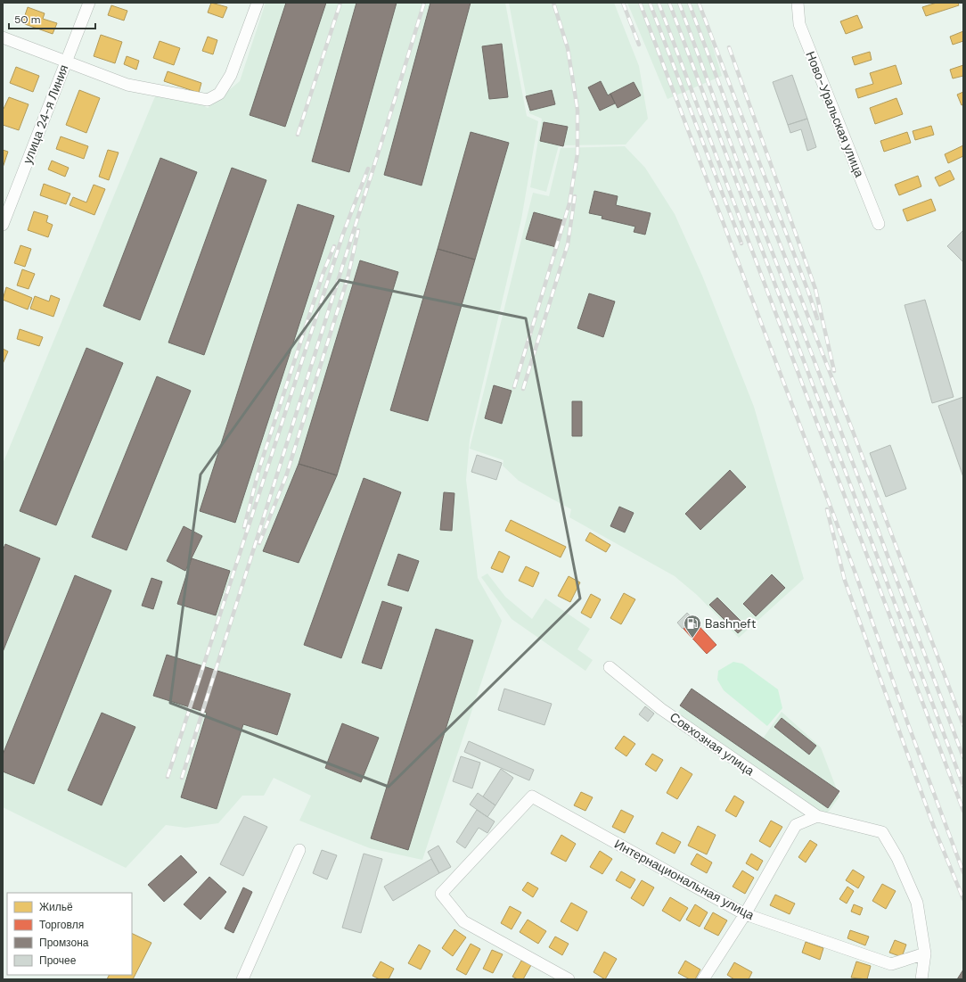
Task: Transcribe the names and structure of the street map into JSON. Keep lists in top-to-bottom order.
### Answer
{
  "streets": {
    "street": [
      "улица 24-я Линия",
      "Ново-Уральская улица",
      "Совхозная улица",
      "Интернациональная улица"
    ]
  },
  "places": {
    "fuel station": ["Bashneft"]
  },
  "legend": [
    "Жильё",
    "Торговля",
    "Промзона",
    "Прочее"
  ],
  "scale_bar": "50 m"
}
